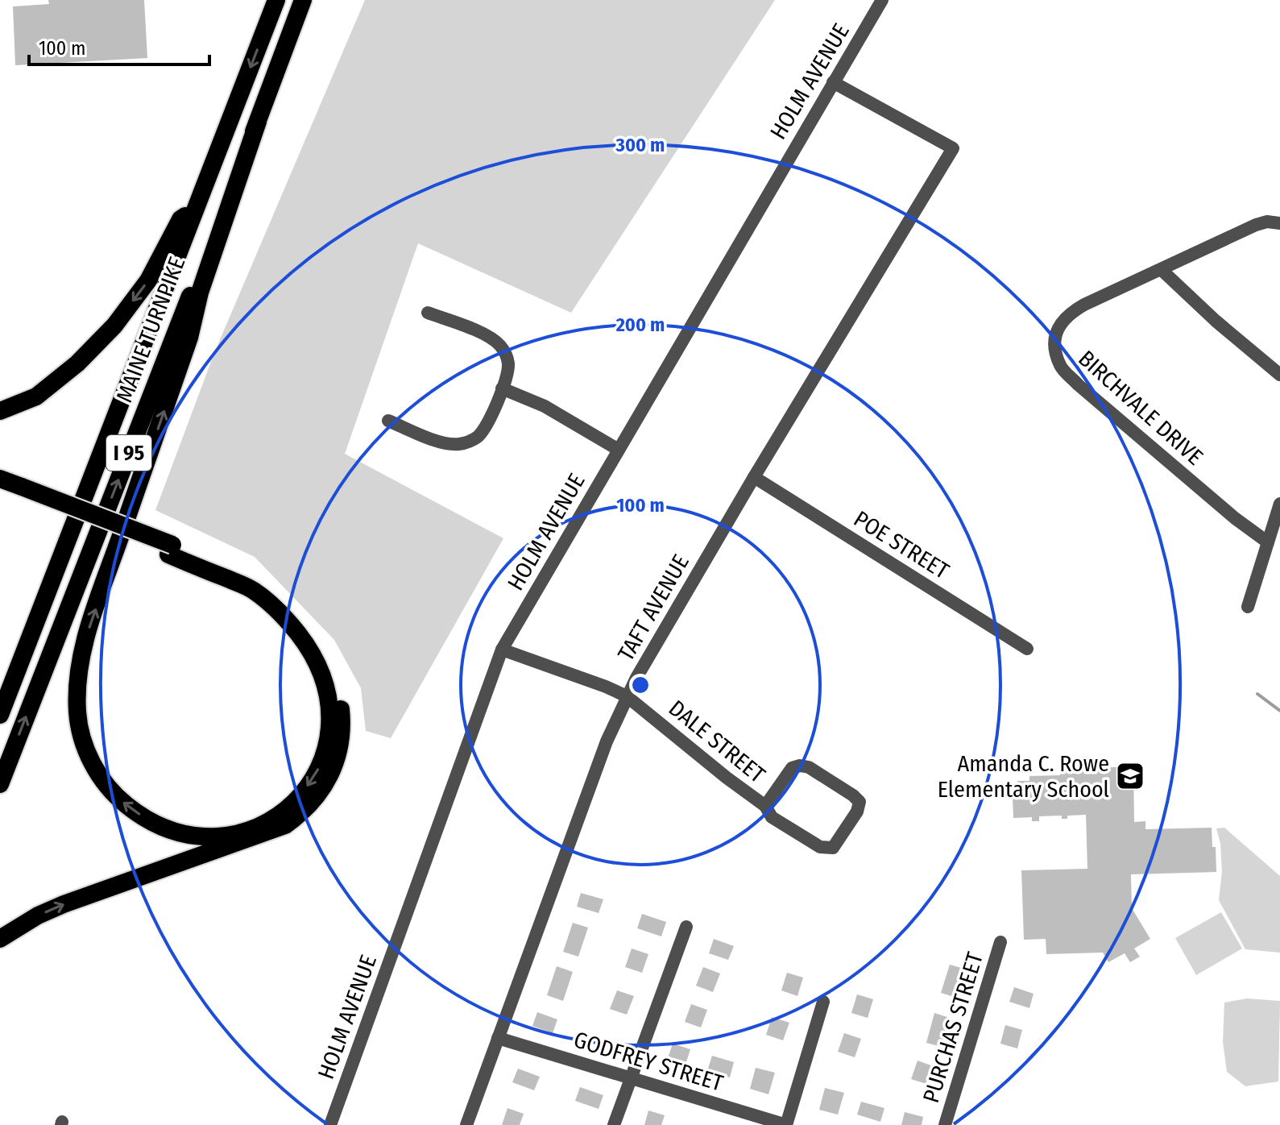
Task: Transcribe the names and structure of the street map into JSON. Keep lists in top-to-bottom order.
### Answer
{
  "streets": {
    "highway": ["MAINE TURNPIKE", "I 95"],
    "street": [
      "HOLM AVENUE",
      "BIRCHVALE DRIVE",
      "POE STREET",
      "TAFT AVENUE",
      "DALE STREET",
      "PURCHAS STREET",
      "GODFREY STREET"
    ]
  },
  "crossings": [
    ["HOLM AVENUE", "TAFT AVENUE"],
    ["HOLM AVENUE", "DALE STREET"],
    ["POE STREET", "TAFT AVENUE"],
    ["TAFT AVENUE", "DALE STREET"],
    ["TAFT AVENUE", "GODFREY STREET"]
  ],
  "places": {
    "school or university": ["Amanda C. Rowe Elementary School"]
  },
  "scale_bar": "100 m",
  "rings": ["300 m", "200 m", "100 m"]
}
